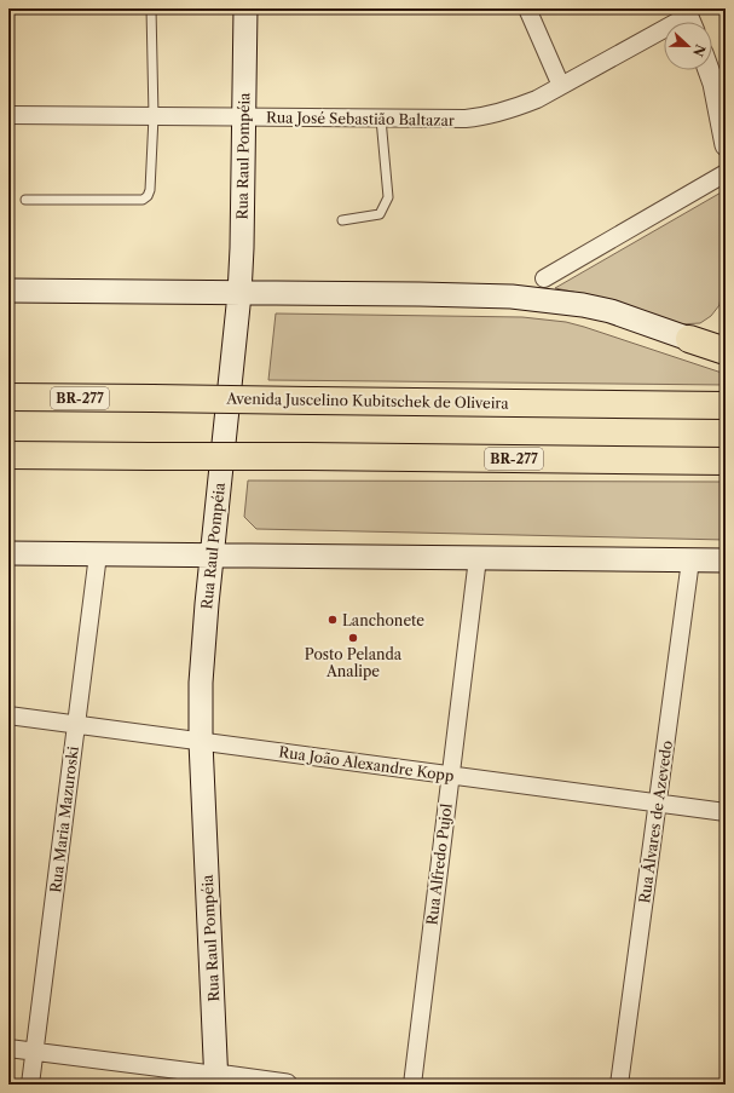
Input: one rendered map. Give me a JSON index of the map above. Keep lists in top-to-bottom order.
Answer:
{
  "streets": {
    "highway": ["BR-277", "Avenida Juscelino Kubitschek de Oliveira"],
    "main road": ["Rua Raul Pompéia"],
    "street": [
      "Rua José Sebastião Baltazar",
      "Rua João Alexandre Kopp",
      "Rua Maria Mazuroski",
      "Rua Álvares de Azevedo",
      "Rua Alfredo Pujol"
    ]
  },
  "crossings": [
    ["Rua José Sebastião Baltazar", "Rua Raul Pompéia"],
    ["Rua Raul Pompéia", "Rua João Alexandre Kopp"],
    ["Rua João Alexandre Kopp", "Rua Maria Mazuroski"],
    ["Rua João Alexandre Kopp", "Rua Álvares de Azevedo"],
    ["Rua João Alexandre Kopp", "Rua Alfredo Pujol"]
  ],
  "places": ["Lanchonete", "Posto Pelanda Analipe"],
  "north": "right"
}
